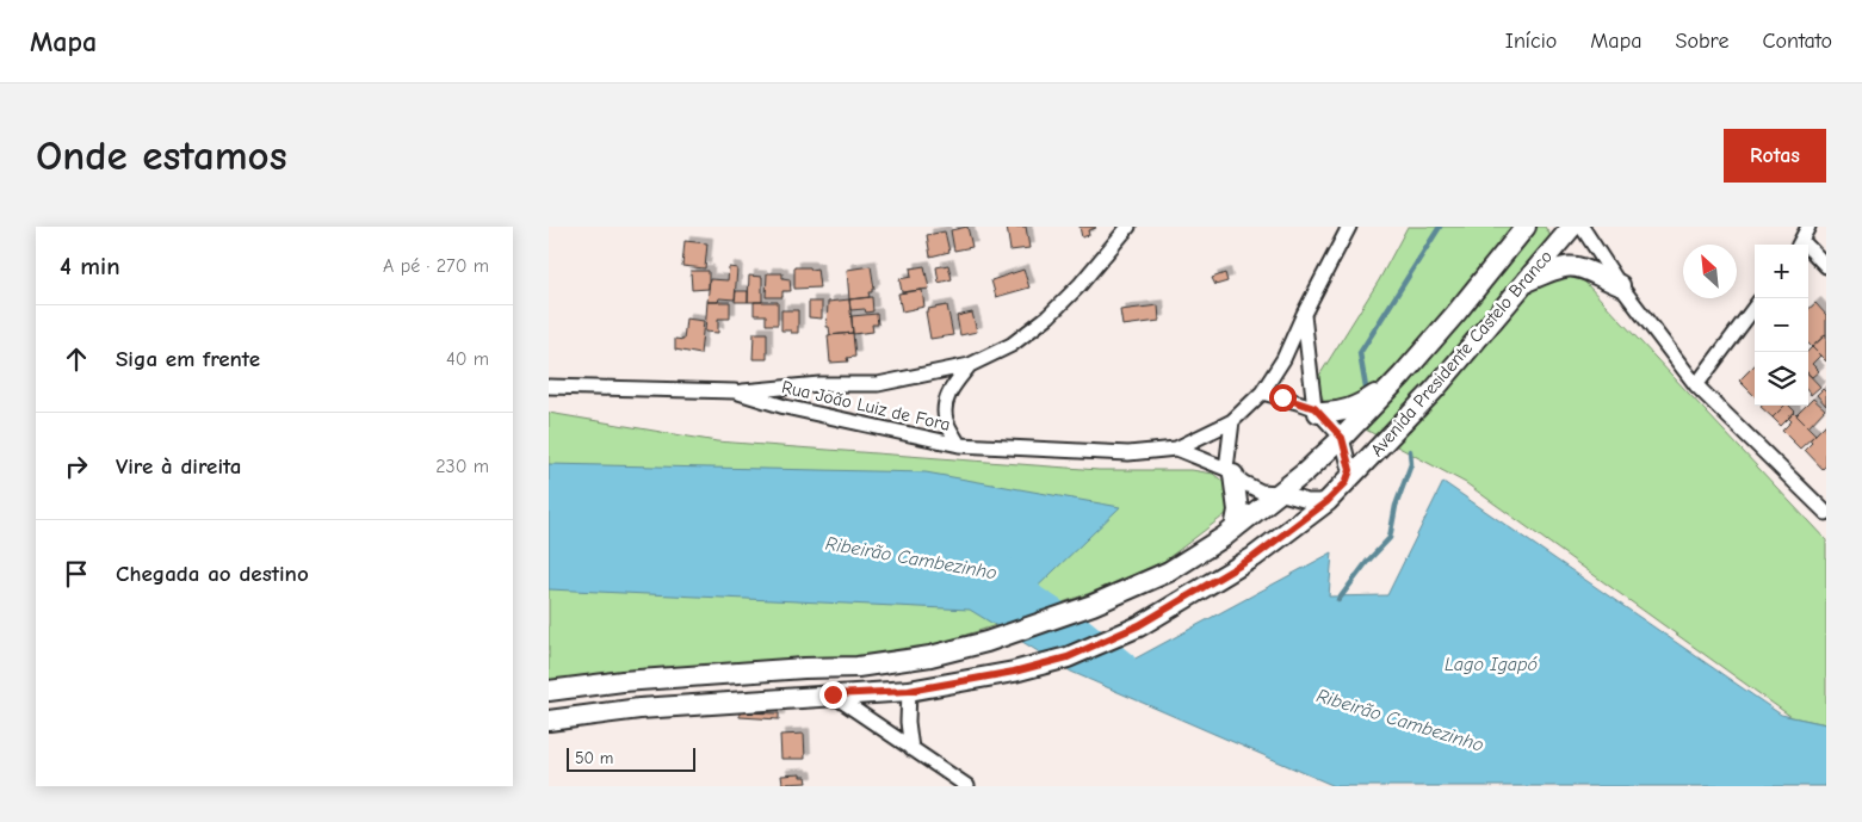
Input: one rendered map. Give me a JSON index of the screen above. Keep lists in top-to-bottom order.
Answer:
{
  "streets": {
    "main road": ["Avenida Presidente Castelo Branco"],
    "street": ["Rua João Luiz de Fora"]
  },
  "crossings": [
    ["Avenida Presidente Castelo Branco", "Rua João Luiz de Fora"]
  ],
  "water": ["Ribeirão Cambezinho", "Lago Igapó"],
  "scale_bar": "50 m",
  "north": "top left",
  "page": {
    "header": "Mapa",
    "nav": [
      "Início",
      "Mapa",
      "Sobre",
      "Contato"
    ],
    "buttons": "Rotas",
    "title": "Onde estamos",
    "heading": ["4 min", "A pé · 270 m"],
    "map_buttons": ["+", "−"],
    "list": [
      ["Siga em frente", "40 m"],
      ["Vire à direita", "230 m"],
      "Chegada ao destino"
    ],
    "scale": "50 m"
  }
}
